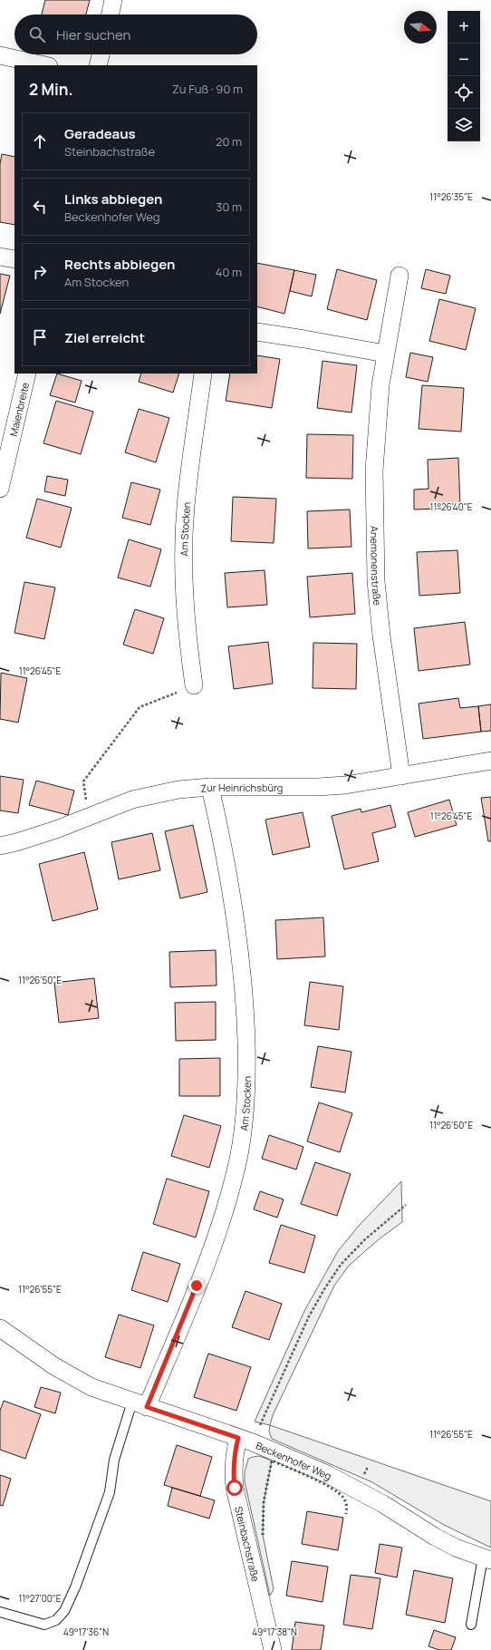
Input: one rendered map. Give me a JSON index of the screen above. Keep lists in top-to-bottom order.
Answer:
{
  "streets": {
    "street": [
      "Maienbreite",
      "Am Stocken",
      "Anemonenstraße",
      "Zur Heinrichsbürg",
      "Beckenhofer Weg",
      "Steinbachstraße"
    ]
  },
  "crossings": [
    ["Am Stocken", "Zur Heinrichsbürg"],
    ["Am Stocken", "Beckenhofer Weg"],
    ["Anemonenstraße", "Zur Heinrichsbürg"],
    ["Beckenhofer Weg", "Steinbachstraße"]
  ],
  "north": "right",
  "page": {
    "map_buttons": ["+", "−"],
    "search": "Hier suchen",
    "heading": ["2 Min.", "Zu Fuß · 90 m"],
    "list": [
      ["Geradeaus", "Steinbachstraße", "20 m"],
      ["Links abbiegen", "Beckenhofer Weg", "30 m"],
      ["Rechts abbiegen", "Am Stocken", "40 m"],
      "Ziel erreicht"
    ]
  },
  "coordinates": [
    "11°26'35\"E",
    "11°26'40\"E",
    "11°26'45\"E",
    "11°26'50\"E",
    "11°26'55\"E",
    "11°27'00\"E",
    "49°17'36\"N",
    "49°17'38\"N"
  ]
}
